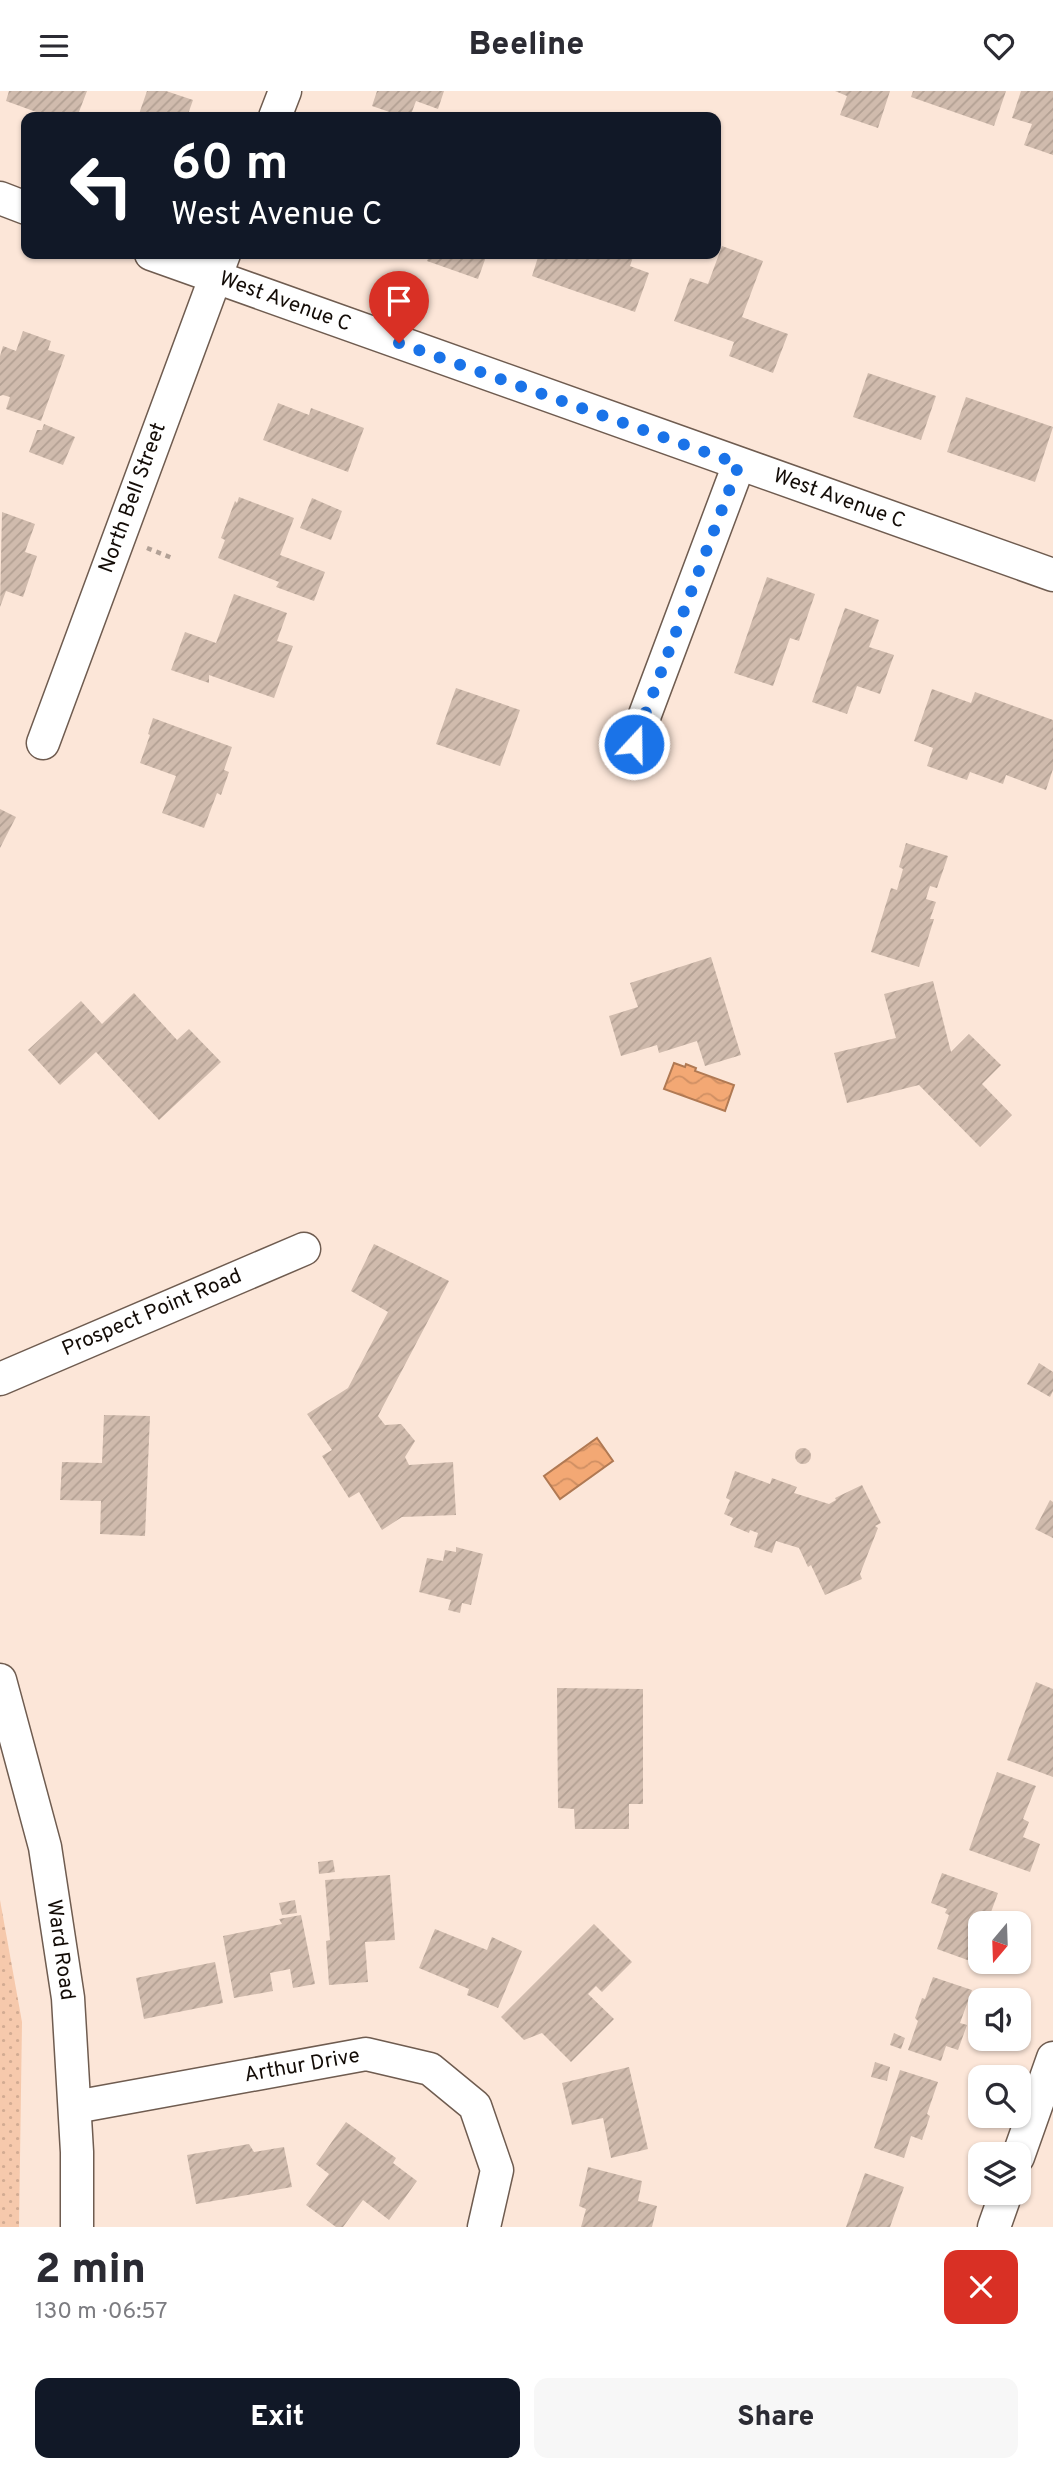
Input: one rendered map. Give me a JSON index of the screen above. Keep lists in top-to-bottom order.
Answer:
{
  "streets": {
    "street": [
      "West Avenue C",
      "North Bell Street",
      "Prospect Point Road",
      "Ward Road",
      "Arthur Drive"
    ]
  },
  "crossings": [
    ["West Avenue C", "North Bell Street"],
    ["Ward Road", "Arthur Drive"]
  ],
  "north": "bottom",
  "page": {
    "header": "Beeline",
    "turn": ["60 m", "West Avenue C"],
    "heading": ["2 min", "130 m · 06:57"],
    "buttons": ["Exit", "Share"]
  }
}
